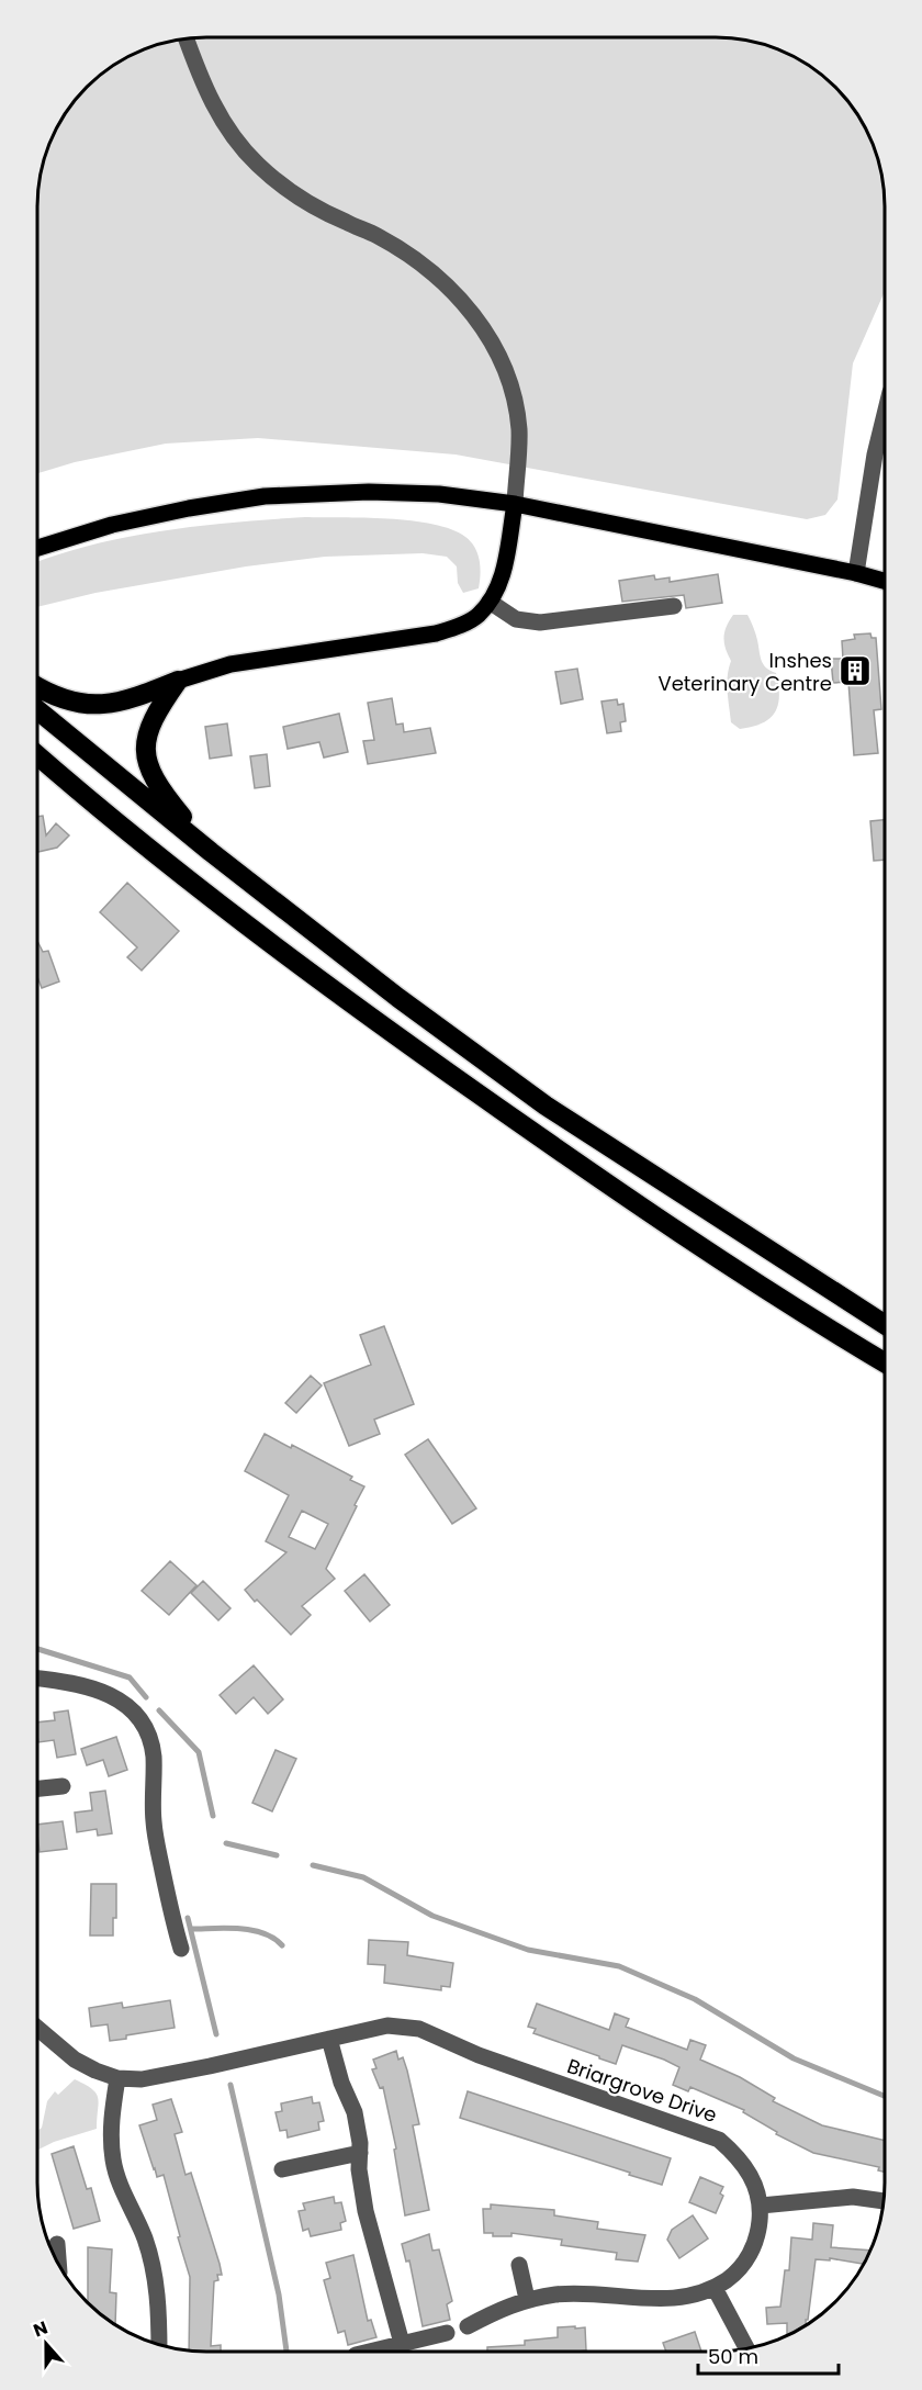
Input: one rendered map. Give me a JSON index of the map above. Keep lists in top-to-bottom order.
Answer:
{
  "streets": {
    "street": ["Briargrove Drive"]
  },
  "places": {
    "building": ["Inshes Veterinary Centre"]
  },
  "scale_bar": "50 m",
  "north": "top"
}
